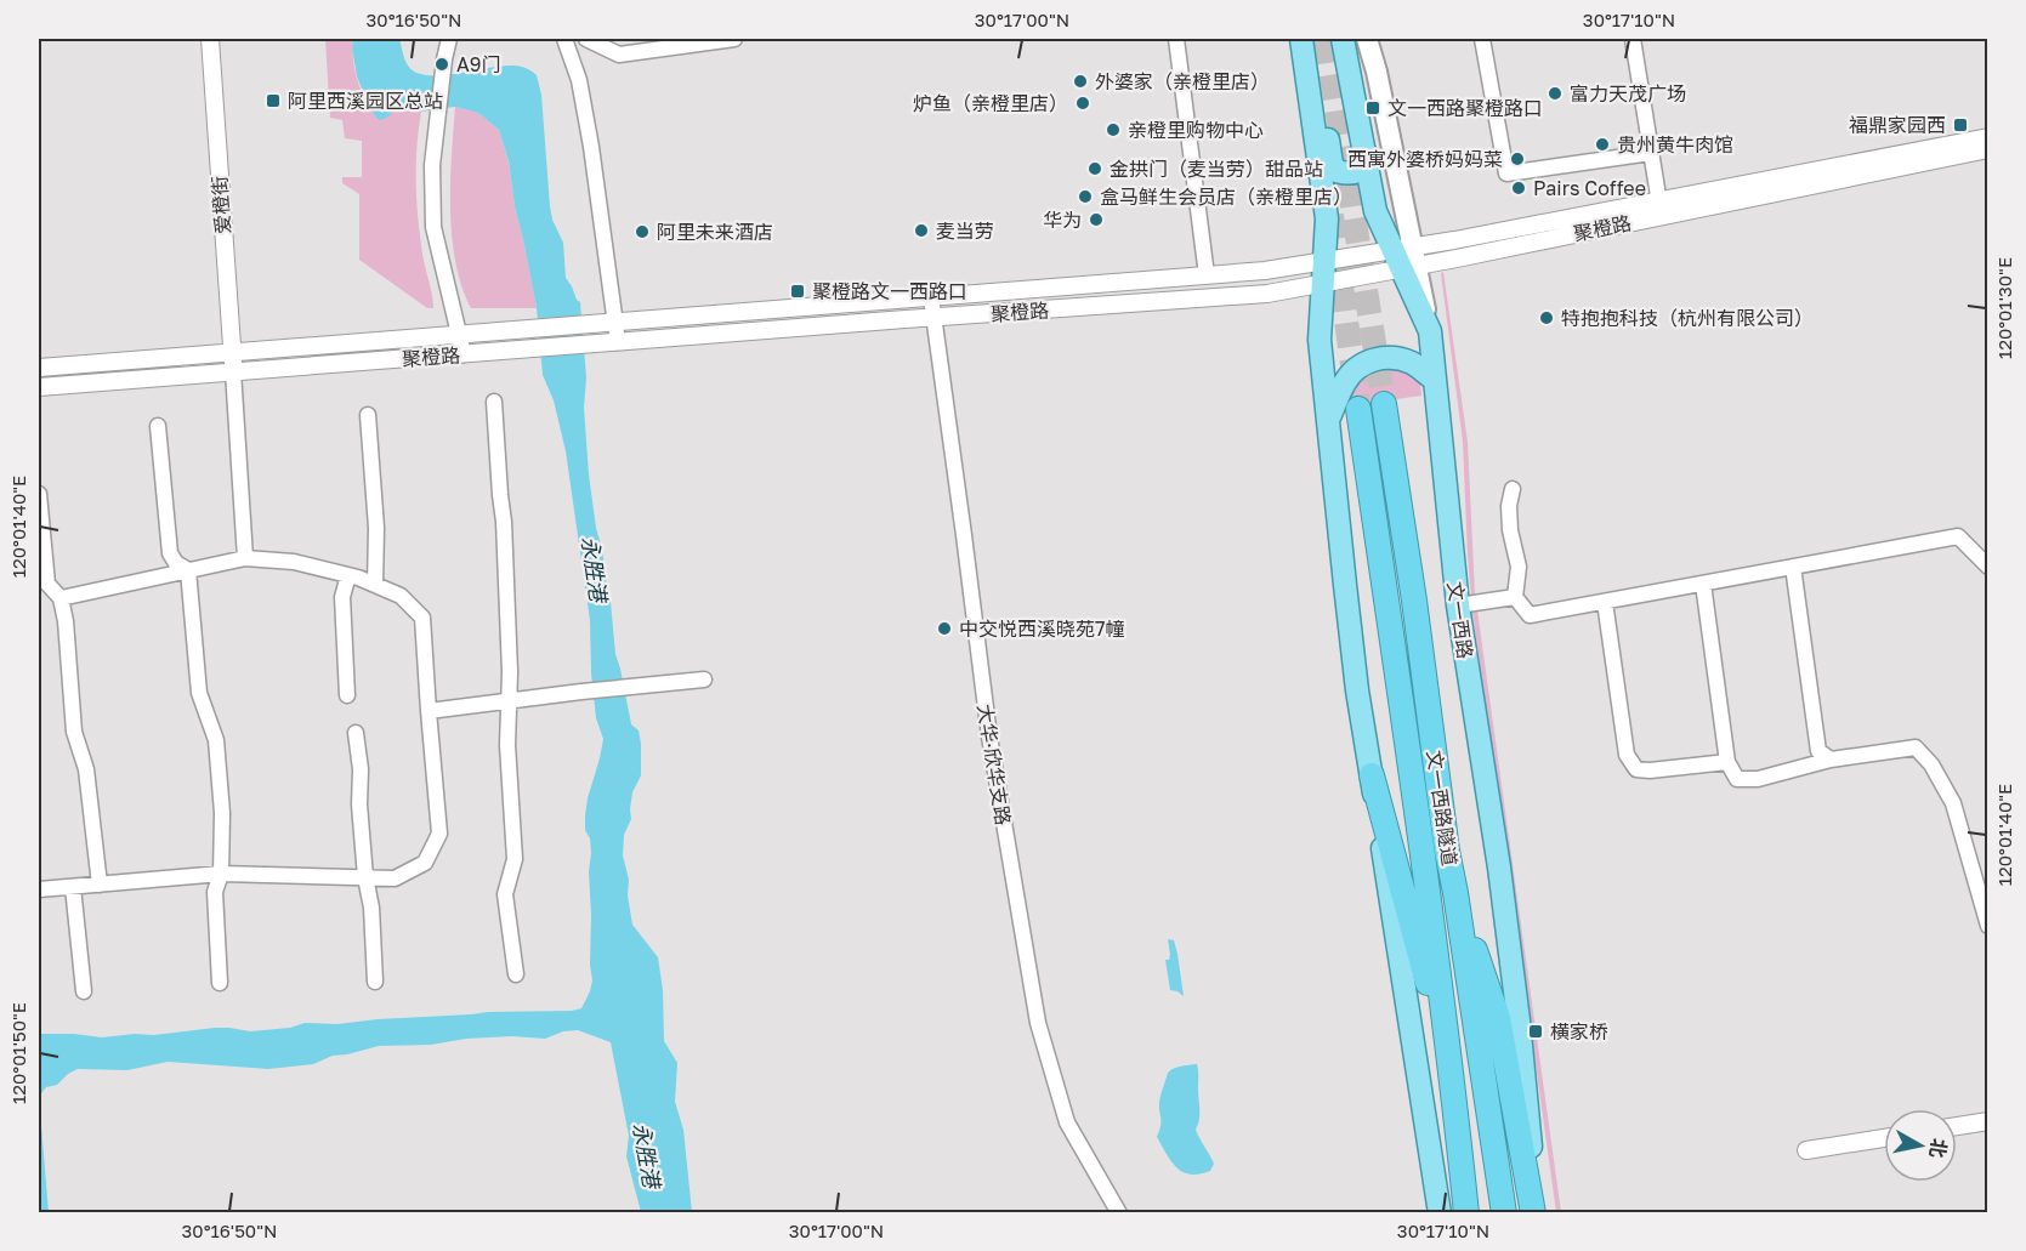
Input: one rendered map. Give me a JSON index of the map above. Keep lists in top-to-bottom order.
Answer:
{
  "streets": {
    "highway": ["文一西路隧道"],
    "main road": ["文一西路"],
    "street": ["爱橙街", "聚橙路", "大华·欣华支路"]
  },
  "crossings": [
    ["爱橙街", "聚橙路"],
    ["聚橙路", "文一西路"],
    ["聚橙路", "大华·欣华支路"]
  ],
  "water": ["永胜港"],
  "places": {
    "other": [
      "A9门",
      "外婆家（亲橙里店）",
      "富力天茂广场",
      "炉鱼（亲橙里店）",
      "亲橙里购物中心",
      "贵州黄牛肉馆",
      "西寓外婆桥妈妈菜",
      "金拱门（麦当劳）甜品站",
      "Pairs Coffee",
      "盒马鲜生会员店（亲橙里店）",
      "华为",
      "麦当劳",
      "阿里未来酒店",
      "特抱抱科技（杭州有限公司）",
      "中交悦西溪晓苑7幢"
    ],
    "transit": [
      "阿里西溪园区总站",
      "文一西路聚橙路口",
      "福鼎家园西",
      "聚橙路文一西路口",
      "横家桥"
    ]
  },
  "north": "right",
  "coordinates": [
    "30°16'50\"N",
    "30°17'00\"N",
    "30°17'10\"N",
    "120°01'30\"E",
    "120°01'40\"E",
    "120°01'50\"E"
  ]
}
